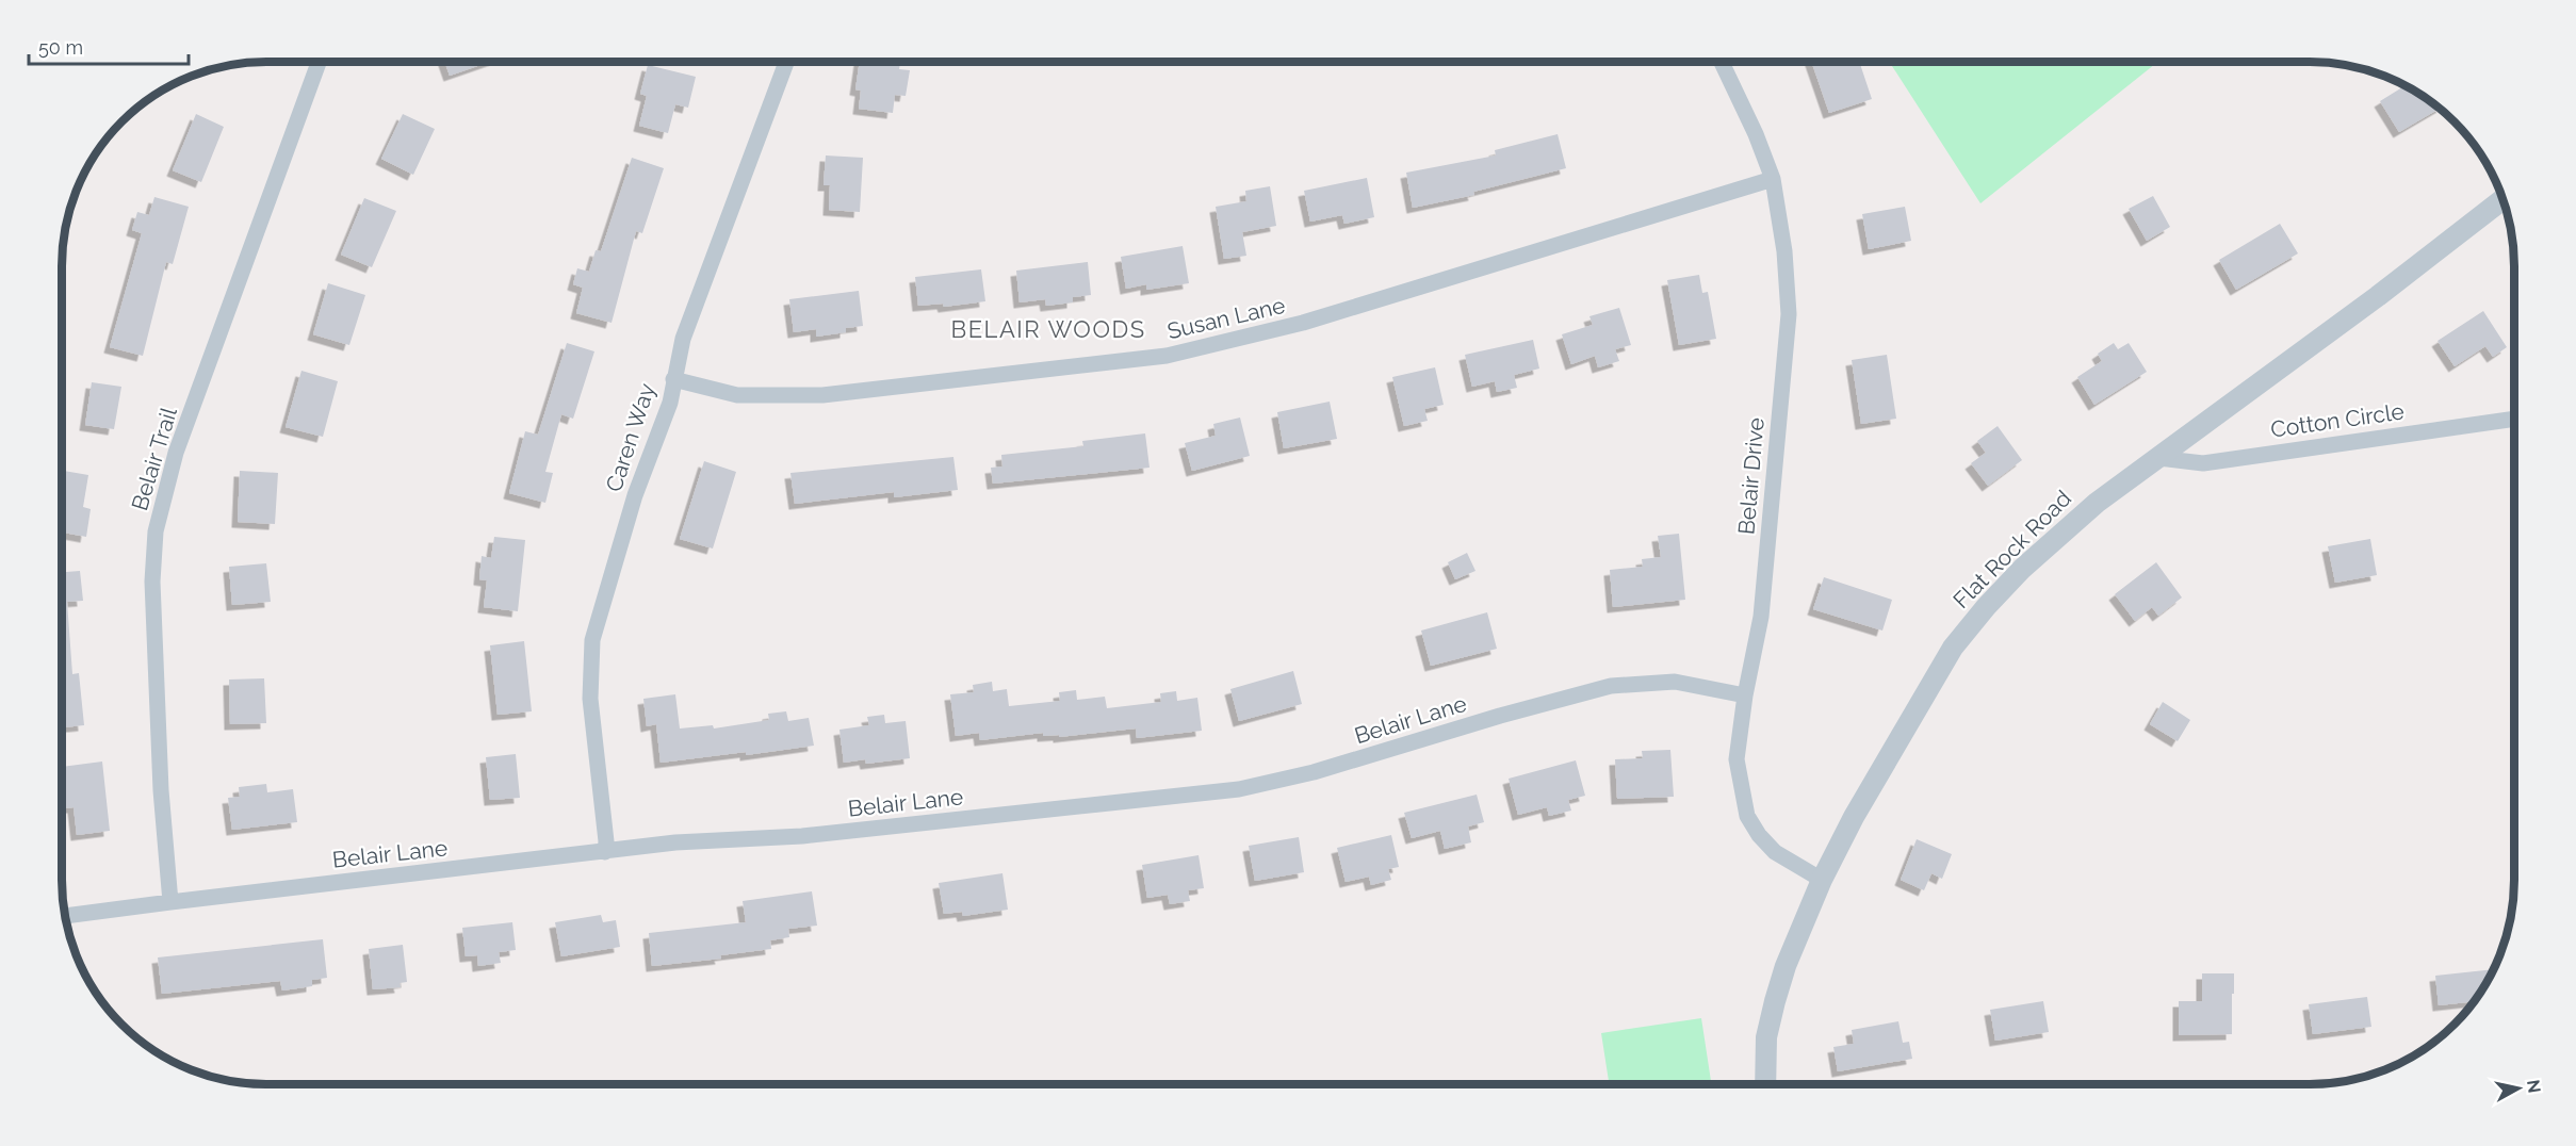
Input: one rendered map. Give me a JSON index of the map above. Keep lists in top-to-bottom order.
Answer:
{
  "streets": {
    "street": [
      "Susan Lane",
      "Cotton Circle",
      "Caren Way",
      "Belair Trail",
      "Belair Drive",
      "Flat Rock Road",
      "Belair Lane"
    ]
  },
  "crossings": [
    ["Susan Lane", "Caren Way"],
    ["Susan Lane", "Belair Drive"],
    ["Cotton Circle", "Flat Rock Road"],
    ["Caren Way", "Belair Lane"],
    ["Belair Trail", "Belair Lane"],
    ["Belair Drive", "Flat Rock Road"],
    ["Belair Drive", "Belair Lane"]
  ],
  "districts": ["BELAIR WOODS"],
  "scale_bar": "50 m",
  "north": "right"
}
